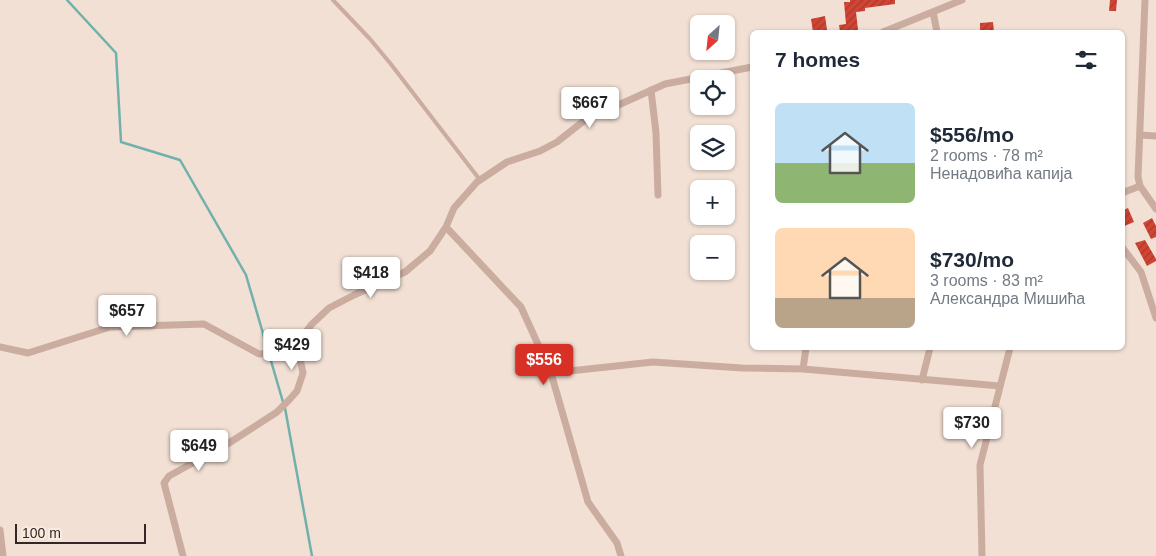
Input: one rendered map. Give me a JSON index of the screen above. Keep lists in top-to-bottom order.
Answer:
{
  "scale_bar": "100 m",
  "north": "bottom left",
  "page": {
    "map_buttons": ["+", "−"],
    "heading": "7 homes",
    "price": [
      "$667",
      "$418",
      "$657",
      "$429",
      "$556",
      "$730",
      "$649"
    ],
    "list": [
      {
        "name": "$556/mo",
        "note": "2 rooms · 78 m² · Ненадовића капија"
      },
      {
        "name": "$730/mo",
        "note": "3 rooms · 83 m² · Александра Мишића"
      }
    ],
    "scale": "100 m"
  }
}
